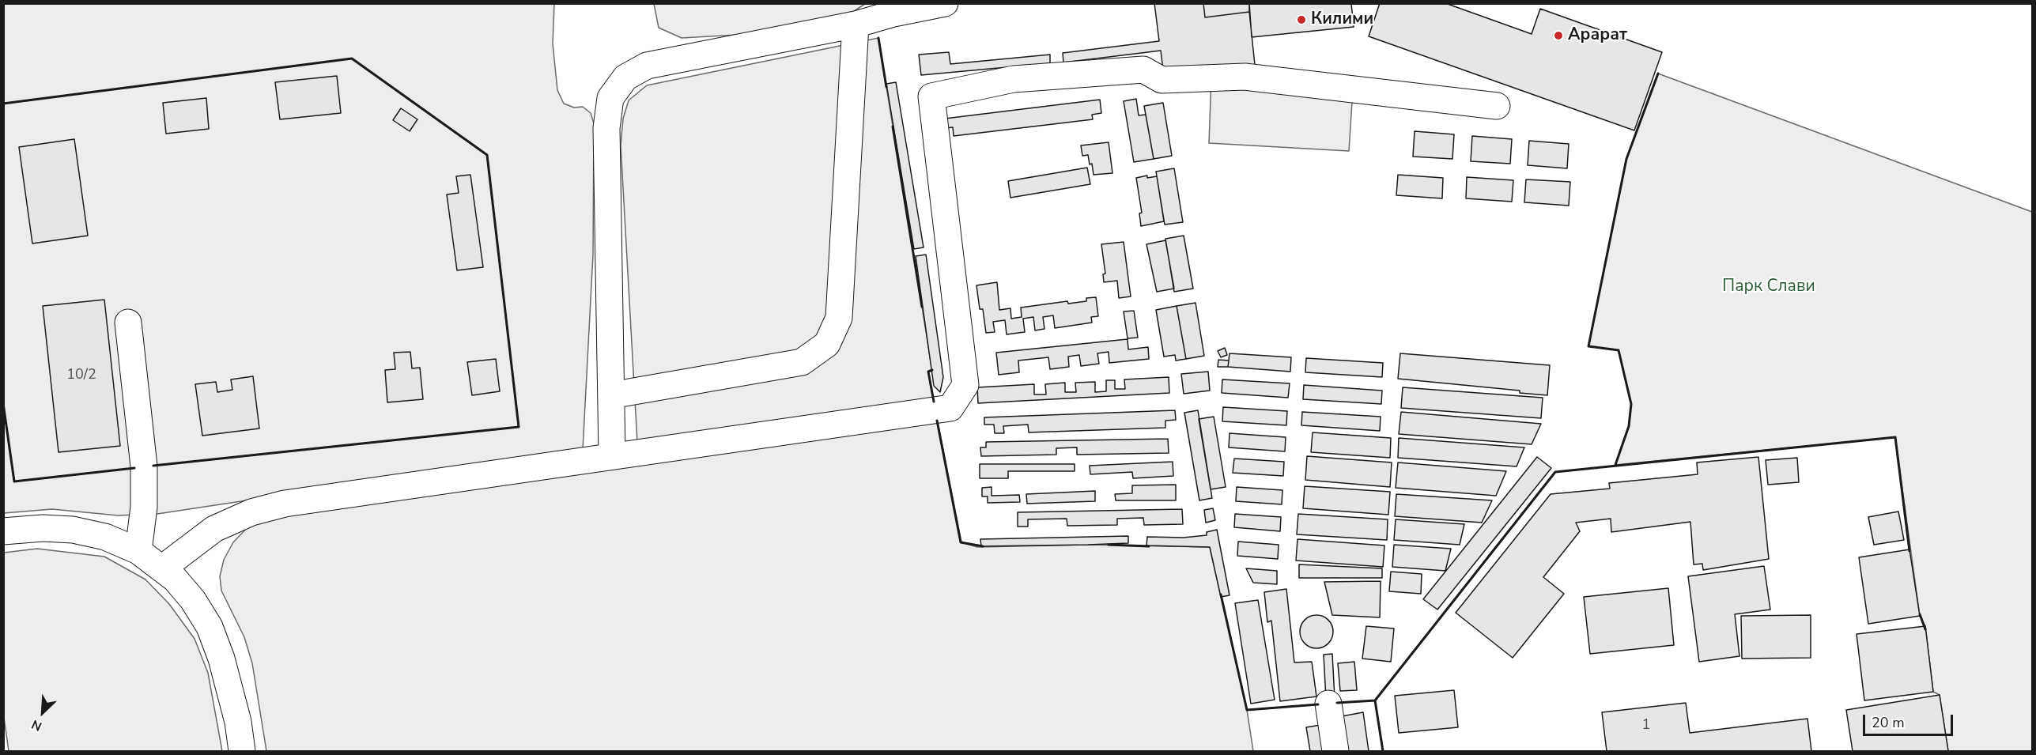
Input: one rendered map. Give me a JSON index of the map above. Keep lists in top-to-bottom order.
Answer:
{
  "parks": ["Парк Слави"],
  "places": ["Килими", "Арарат"],
  "house_numbers": ["10/2", "1"],
  "scale_bar": "20 m",
  "north": "bottom left"
}
